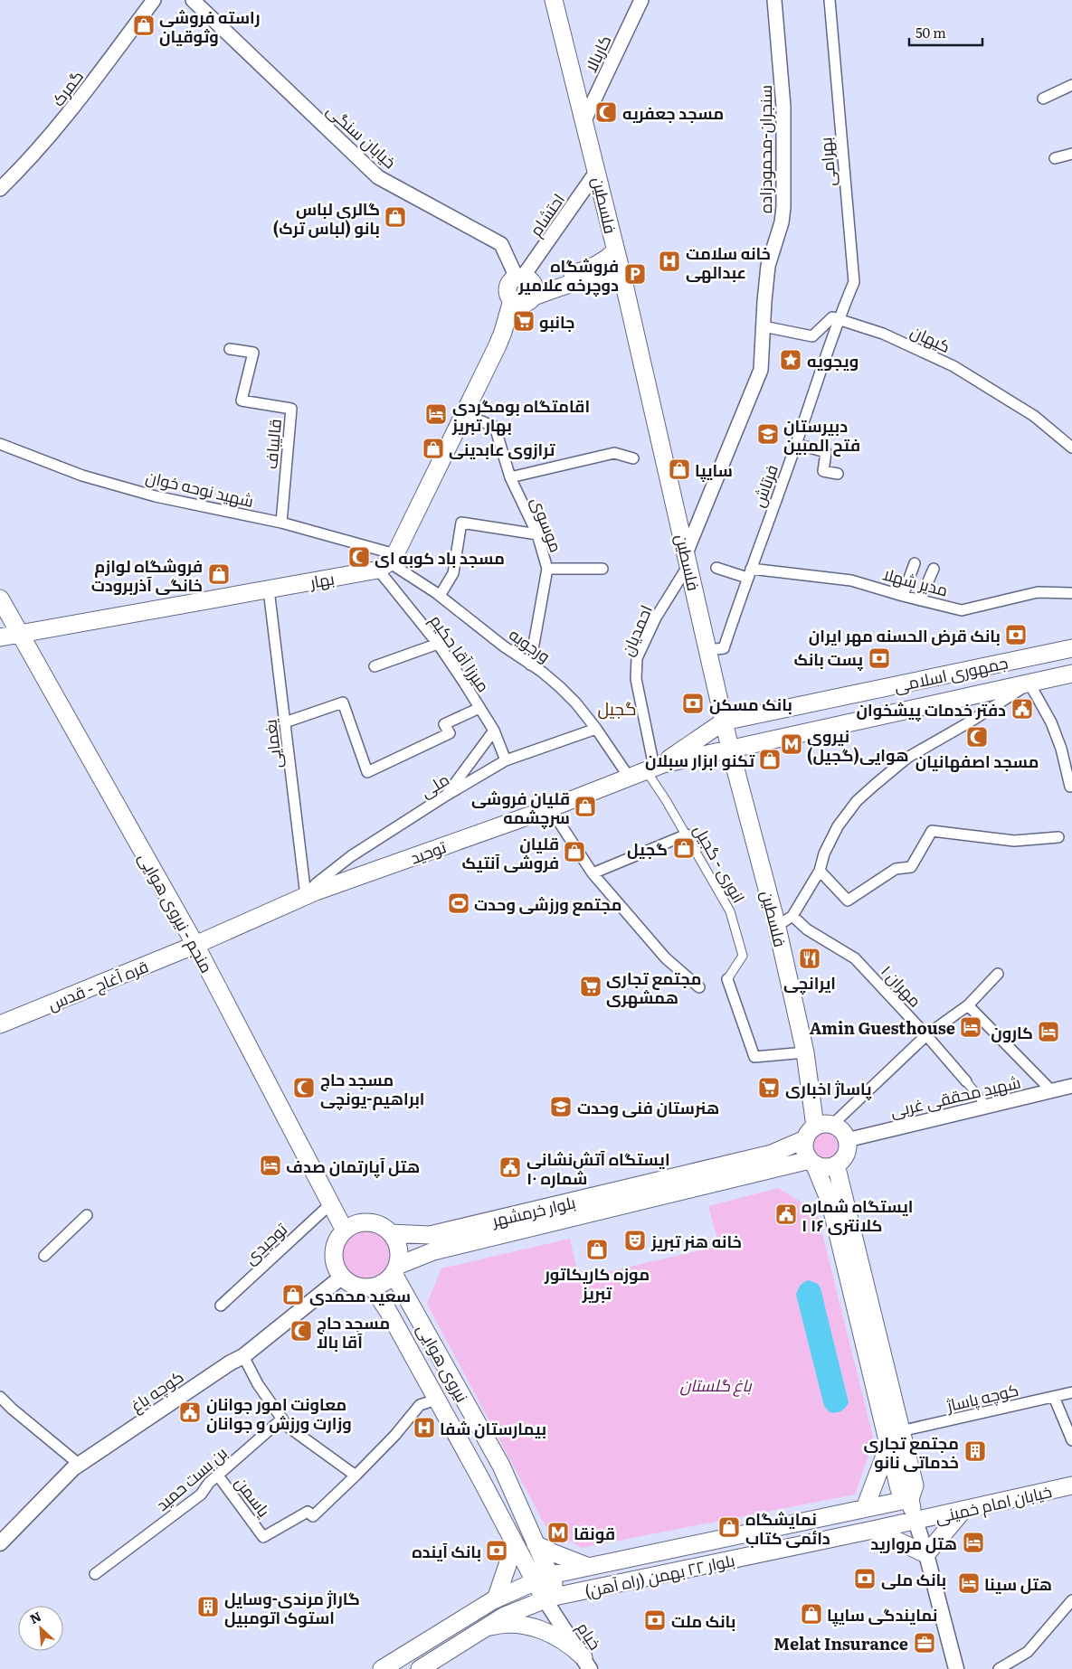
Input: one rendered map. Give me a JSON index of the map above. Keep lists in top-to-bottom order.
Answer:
{
  "streets": {
    "main road": [
      "فلسطین",
      "بهار",
      "جمهوری اسلامی",
      "توحید",
      "منجم - نیروی هوایی",
      "قره آغاج - قدس",
      "بلوار خرمشهر",
      "نیروی هوایی",
      "کوچه باغ",
      "خیابان امام خمینی",
      "بلوار ۲۲ بهمن (راه آهن)",
      "خیام"
    ],
    "street": [
      "کاربالا",
      "گمرک",
      "خیابان سنگی",
      "سنجران-محمودزاده",
      "بهرامی",
      "احتشام",
      "کیهان",
      "قالیباف",
      "فرتاش",
      "شهید نوحه خوان",
      "موسوی",
      "مدیر شهلا",
      "احمدیان",
      "ورجویه",
      "میرزا آقا حکیم",
      "یغمایی",
      "ملی",
      "انوری - گجیل",
      "مهران ۱",
      "شهید محققی غربی",
      "توحیدی",
      "کوچه پاساژ",
      "بن بست حمید",
      "یاسمن"
    ]
  },
  "crossings": [
    ["کاربالا", "فلسطین"],
    ["خیابان سنگی", "احتشام"],
    ["سنجران-محمودزاده", "فلسطین"],
    ["سنجران-محمودزاده", "احمدیان"],
    ["بهرامی", "کیهان"],
    ["بهرامی", "فرتاش"],
    ["فلسطین", "احتشام"],
    ["فلسطین", "فرتاش"],
    ["فلسطین", "احمدیان"],
    ["فلسطین", "جمهوری اسلامی"],
    ["فلسطین", "انوری - گجیل"],
    ["فلسطین", "مهران ۱"],
    ["فلسطین", "شهید محققی غربی"],
    ["فلسطین", "بلوار خرمشهر"],
    ["کیهان", "فرتاش"],
    ["قالیباف", "شهید نوحه خوان"],
    ["فرتاش", "مدیر شهلا"],
    ["شهید نوحه خوان", "بهار"],
    ["شهید نوحه خوان", "ورجویه"],
    ["شهید نوحه خوان", "میرزا آقا حکیم"],
    ["موسوی", "ورجویه"],
    ["بهار", "ورجویه"],
    ["بهار", "میرزا آقا حکیم"],
    ["بهار", "یغمایی"],
    ["بهار", "منجم - نیروی هوایی"],
    ["احمدیان", "جمهوری اسلامی"],
    ["احمدیان", "توحید"],
    ["احمدیان", "انوری - گجیل"],
    ["ورجویه", "میرزا آقا حکیم"],
    ["ورجویه", "ملی"],
    ["ورجویه", "توحید"],
    ["میرزا آقا حکیم", "ملی"],
    ["جمهوری اسلامی", "توحید"],
    ["جمهوری اسلامی", "انوری - گجیل"],
    ["یغمایی", "ملی"],
    ["یغمایی", "توحید"],
    ["ملی", "توحید"],
    ["توحید", "انوری - گجیل"],
    ["توحید", "منجم - نیروی هوایی"],
    ["توحید", "قره آغاج - قدس"],
    ["منجم - نیروی هوایی", "قره آغاج - قدس"],
    ["منجم - نیروی هوایی", "بلوار خرمشهر"],
    ["منجم - نیروی هوایی", "توحیدی"],
    ["منجم - نیروی هوایی", "نیروی هوایی"],
    ["منجم - نیروی هوایی", "کوچه باغ"],
    ["مهران ۱", "شهید محققی غربی"],
    ["شهید محققی غربی", "بلوار خرمشهر"],
    ["بلوار خرمشهر", "نیروی هوایی"],
    ["بلوار خرمشهر", "کوچه باغ"],
    ["نیروی هوایی", "کوچه باغ"],
    ["نیروی هوایی", "بلوار ۲۲ بهمن (راه آهن)"],
    ["بن بست حمید", "یاسمن"],
    ["خیابان امام خمینی", "بلوار ۲۲ بهمن (راه آهن)"],
    ["بلوار ۲۲ بهمن (راه آهن)", "خیام"]
  ],
  "districts": ["گجیل"],
  "parks": ["باغ گلستان"],
  "places": {
    "shop": [
      "راسته فروشی وثوقیان",
      "گالری لباس بانو (لباس ترک)",
      "ترازوی عابدینی",
      "سایپا",
      "فروشگاه لوازم خانگی آذربرودت",
      "تکنو ابزار سبلان",
      "قلیان فروشی سرچشمه",
      "گجیل",
      "قلیان فروشی آنتیک",
      "موزه کاریکاتور تبریز",
      "سعید محمدی",
      "نمایشگاه دائمی کتاب",
      "نمایندگی سایپا"
    ],
    "mosque": [
      "مسجد جعفریه",
      "مسجد باد کوبه ای",
      "مسجد اصفهانیان",
      "مسجد حاج ابراهیم-یونچی",
      "مسجد حاج آقا بالا"
    ],
    "hospital": ["خانه سلامت عبدالهی", "بیمارستان شفا"],
    "parking": ["فروشگاه دوچرخه علامیر"],
    "supermarket": ["جانبو", "مجتمع تجاری همشهری", "پاساژ اخباری"],
    "place": ["ویجویه"],
    "hotel": [
      "اقامتگاه بومگردی بهار تبریز",
      "Amin Guesthouse",
      "کارون",
      "هتل آپارتمان صدف",
      "هتل مروارید",
      "هتل سینا"
    ],
    "school or university": ["دبیرستان فتح المبین", "هنرستان فنی وحدت"],
    "bank": [
      "بانک قرض الحسنه مهر ایران",
      "پست بانک",
      "بانک مسکن",
      "بانک آینده",
      "بانک ملی",
      "بانک ملت"
    ],
    "public building": [
      "دفتر خدمات پیشخوان",
      "ایستگاه آتش‌نشانی شماره ۱۰",
      "ایستگاه شماره ۱ کلانتری ۱۶",
      "معاونت امور جوانان وزارت ورزش و جوانان"
    ],
    "metro station": ["نیروی هوایی(گجیل)", "قونقا"],
    "sports": ["مجتمع ورزشی وحدت"],
    "restaurant": ["ایرانچی"],
    "theatre": ["خانه هنر تبریز"],
    "building": ["مجتمع تجاری خدماتی نانو", "گاراژ مرندی-وسایل استوک اتومبیل"],
    "office": ["Melat Insurance"]
  },
  "scale_bar": "50 m",
  "north": "top left"
}
